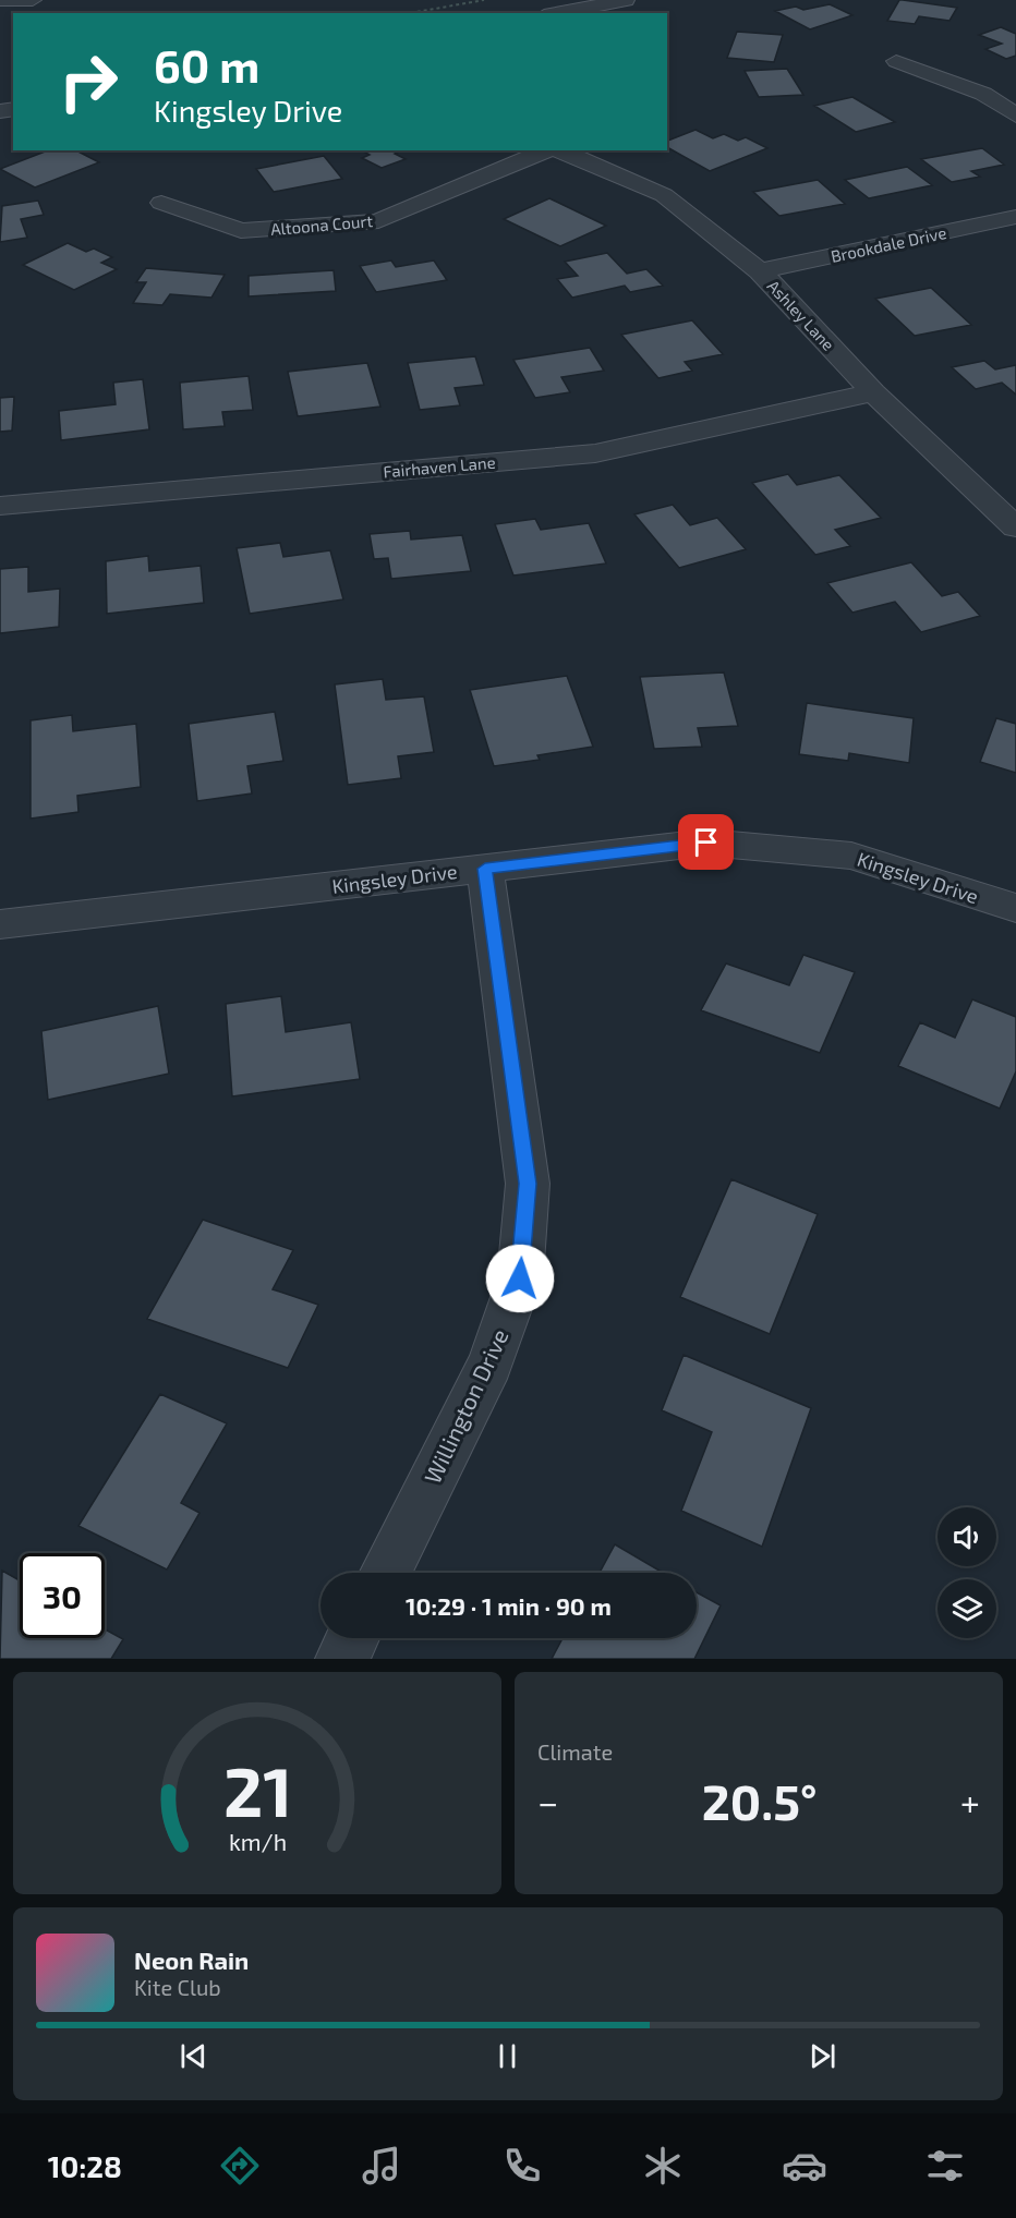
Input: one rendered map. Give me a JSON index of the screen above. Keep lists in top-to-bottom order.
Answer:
{
  "streets": {
    "street": [
      "Altoona Court",
      "Brookdale Drive",
      "Ashley Lane",
      "Fairhaven Lane",
      "Kingsley Drive",
      "Willington Drive"
    ]
  },
  "crossings": [
    ["Brookdale Drive", "Ashley Lane"],
    ["Ashley Lane", "Fairhaven Lane"],
    ["Kingsley Drive", "Willington Drive"]
  ],
  "page": {
    "turn": ["60 m", "Kingsley Drive"],
    "limit": "30",
    "trip": "10:29 · 1 min · 90 m",
    "tile": "Climate",
    "heat": ["−", "20.5°", "+"],
    "song": ["Neon Rain", "Kite Club"],
    "tabs": "10:28",
    "gauge": ["21", "km/h"]
  }
}
